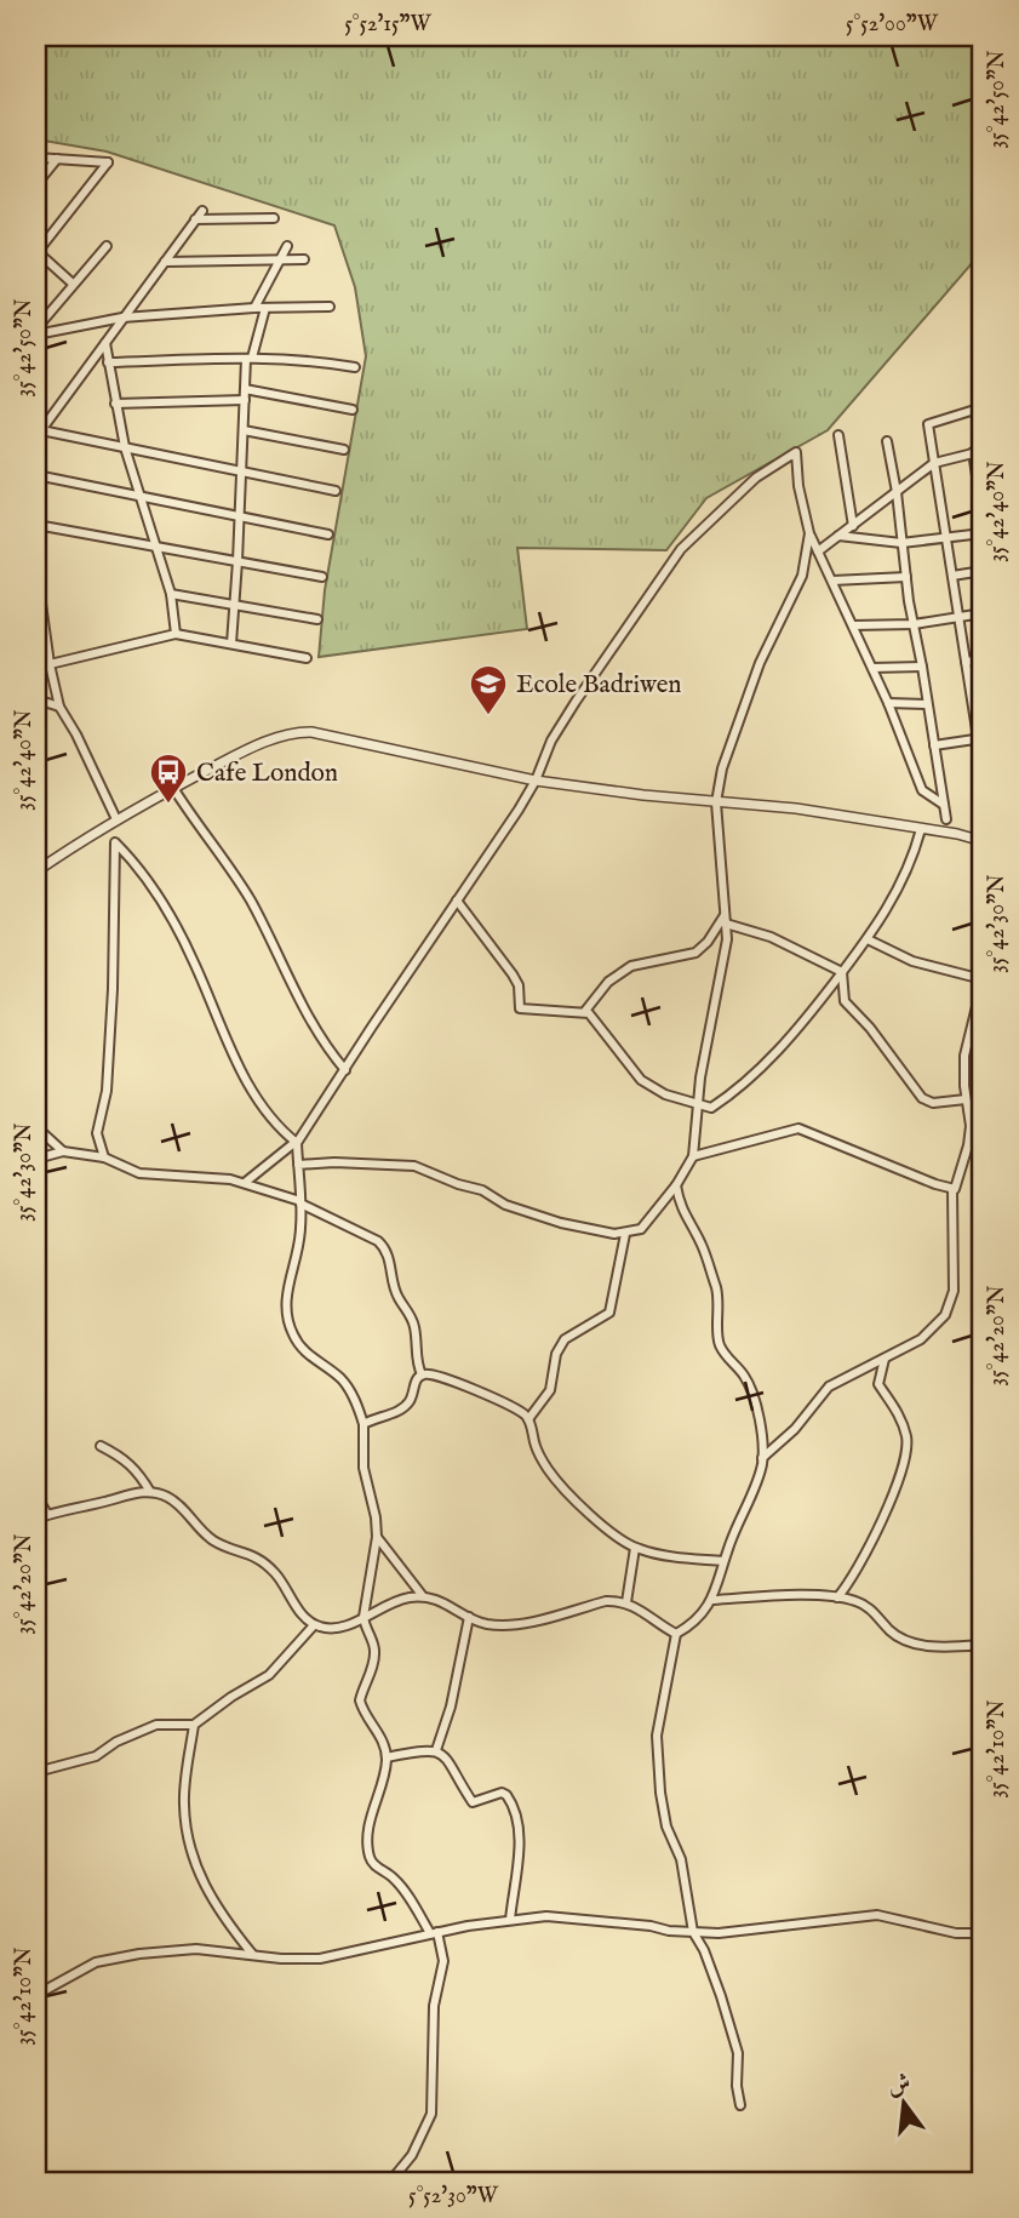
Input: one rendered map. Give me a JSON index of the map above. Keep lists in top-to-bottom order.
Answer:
{
  "places": {
    "school or university": ["Ecole Badriwen"],
    "bus stop": ["Cafe London"]
  },
  "north": "top",
  "coordinates": [
    "5°52'15\"W",
    "5°52'00\"W",
    "35°42'50\"N",
    "35°42'40\"N",
    "35°42'30\"N",
    "35°42'20\"N",
    "35°42'10\"N",
    "5°52'30\"W"
  ]
}
